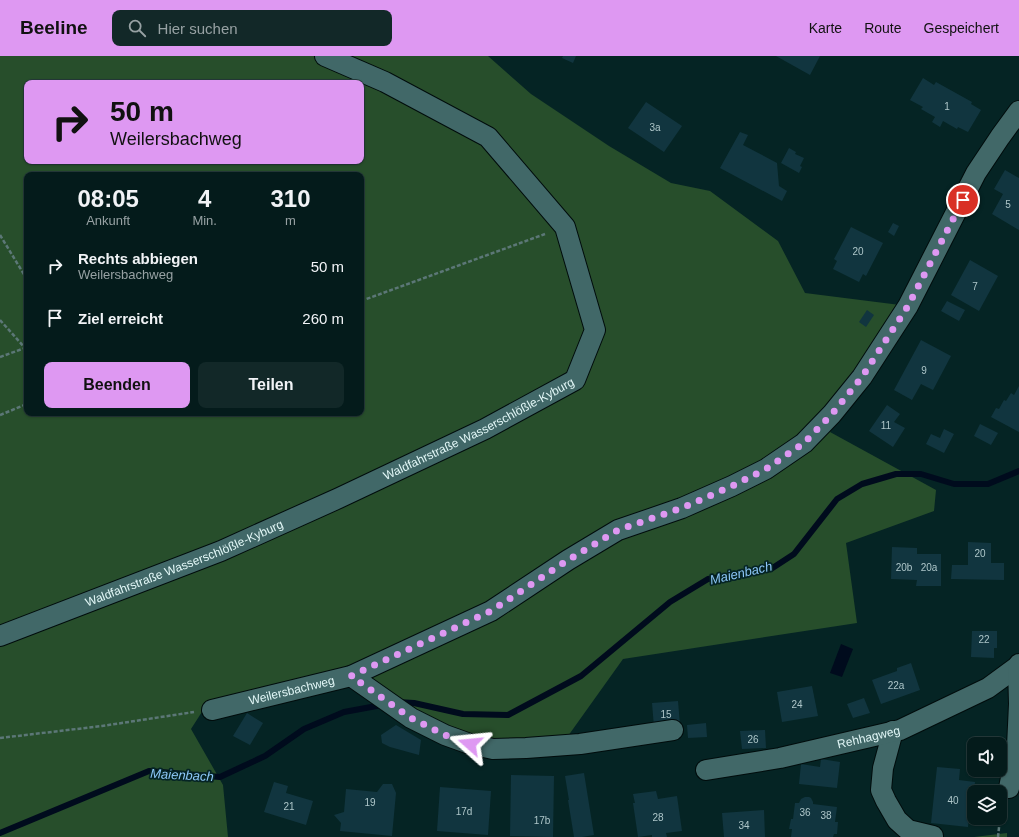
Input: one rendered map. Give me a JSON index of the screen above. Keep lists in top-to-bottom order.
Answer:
{
  "streets": {
    "street": ["Waldfahrstraße Wasserschlößle-Kyburg", "Weilersbachweg", "Rehhagweg"]
  },
  "water": ["Maienbach"],
  "house_numbers": [
    "1",
    "3a",
    "5",
    "20",
    "7",
    "9",
    "11",
    "20",
    "20b",
    "20a",
    "22",
    "22a",
    "24",
    "15",
    "26",
    "40",
    "19",
    "21",
    "17d",
    "36",
    "38",
    "28",
    "17b",
    "34"
  ],
  "page": {
    "header": "Beeline",
    "search": "Hier suchen",
    "nav": ["Karte", "Route", "Gespeichert"],
    "turn": ["50 m", "Weilersbachweg"],
    "eta": [
      "08:05",
      "Ankunft",
      "4",
      "Min.",
      "310",
      "m"
    ],
    "list": [
      {
        "name": "Rechts abbiegen",
        "note": "Weilersbachweg",
        "value": "50 m"
      },
      {
        "name": "Ziel erreicht",
        "value": "260 m"
      }
    ],
    "buttons": ["Beenden", "Teilen"]
  }
}
